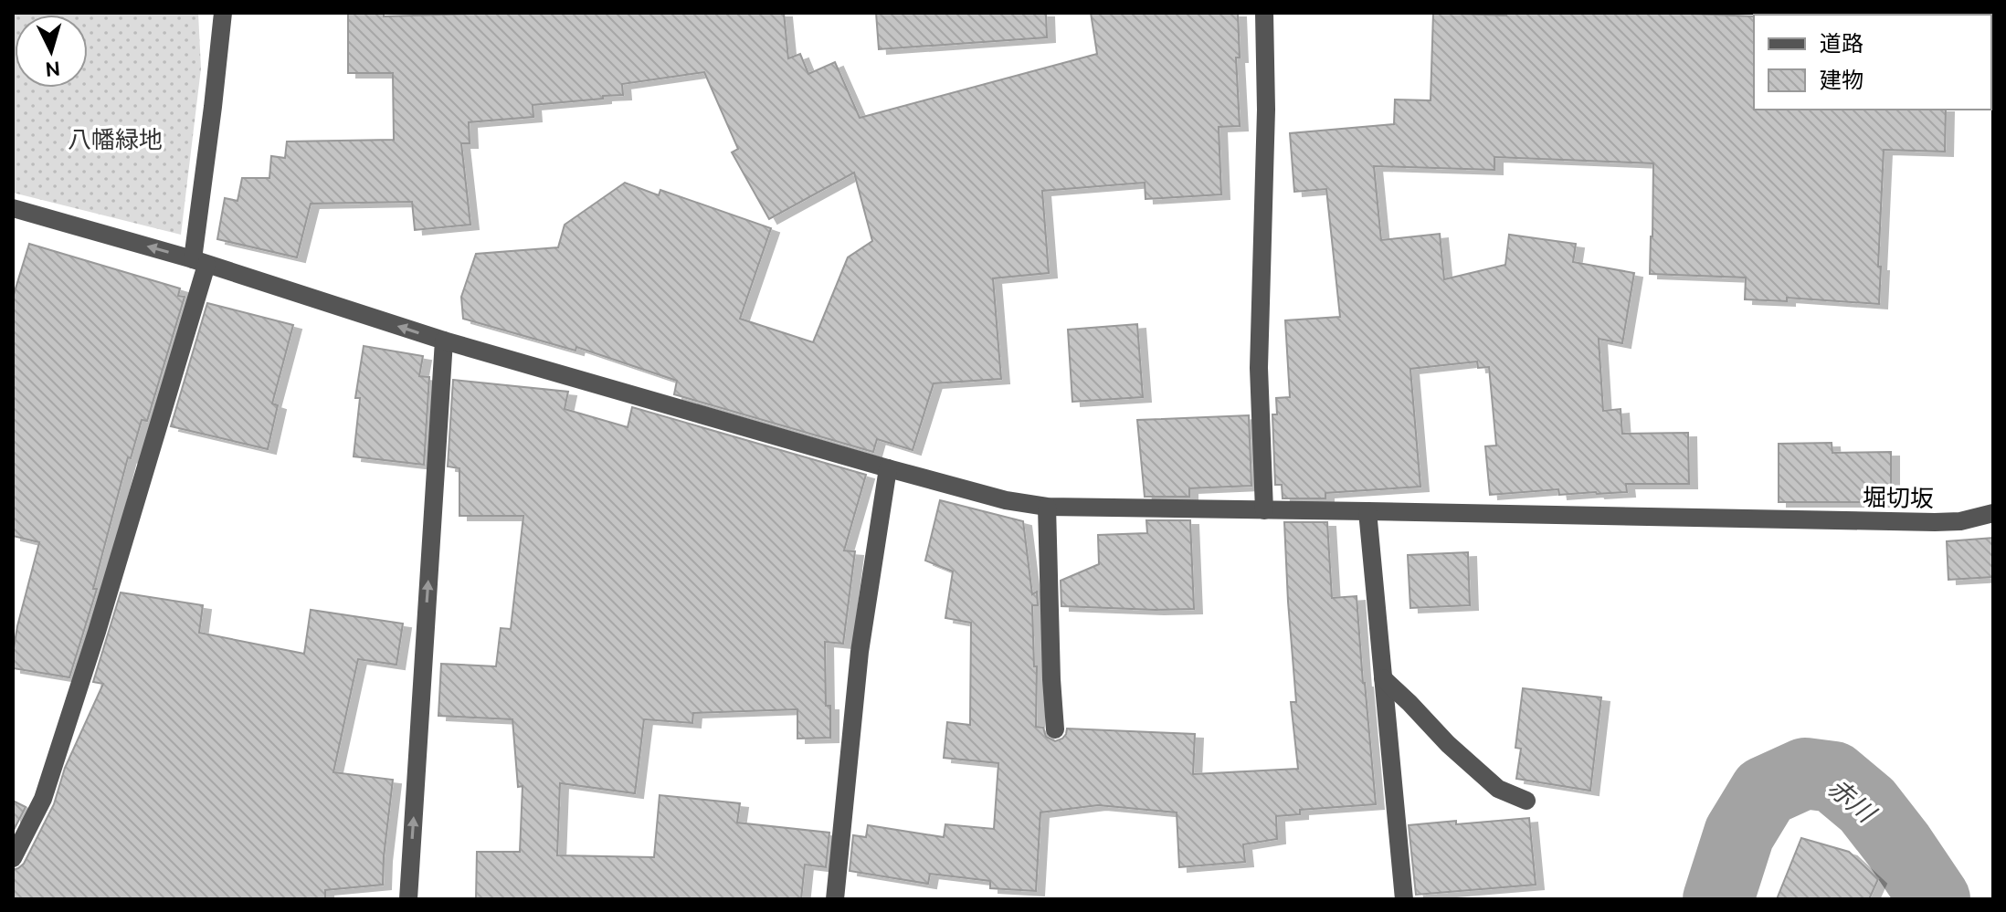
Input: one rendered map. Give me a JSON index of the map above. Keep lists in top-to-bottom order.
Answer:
{
  "streets": {
    "street": ["堀切坂"]
  },
  "water": ["赤川"],
  "parks": ["八幡緑地"],
  "legend": ["道路", "建物"],
  "north": "bottom"
}
